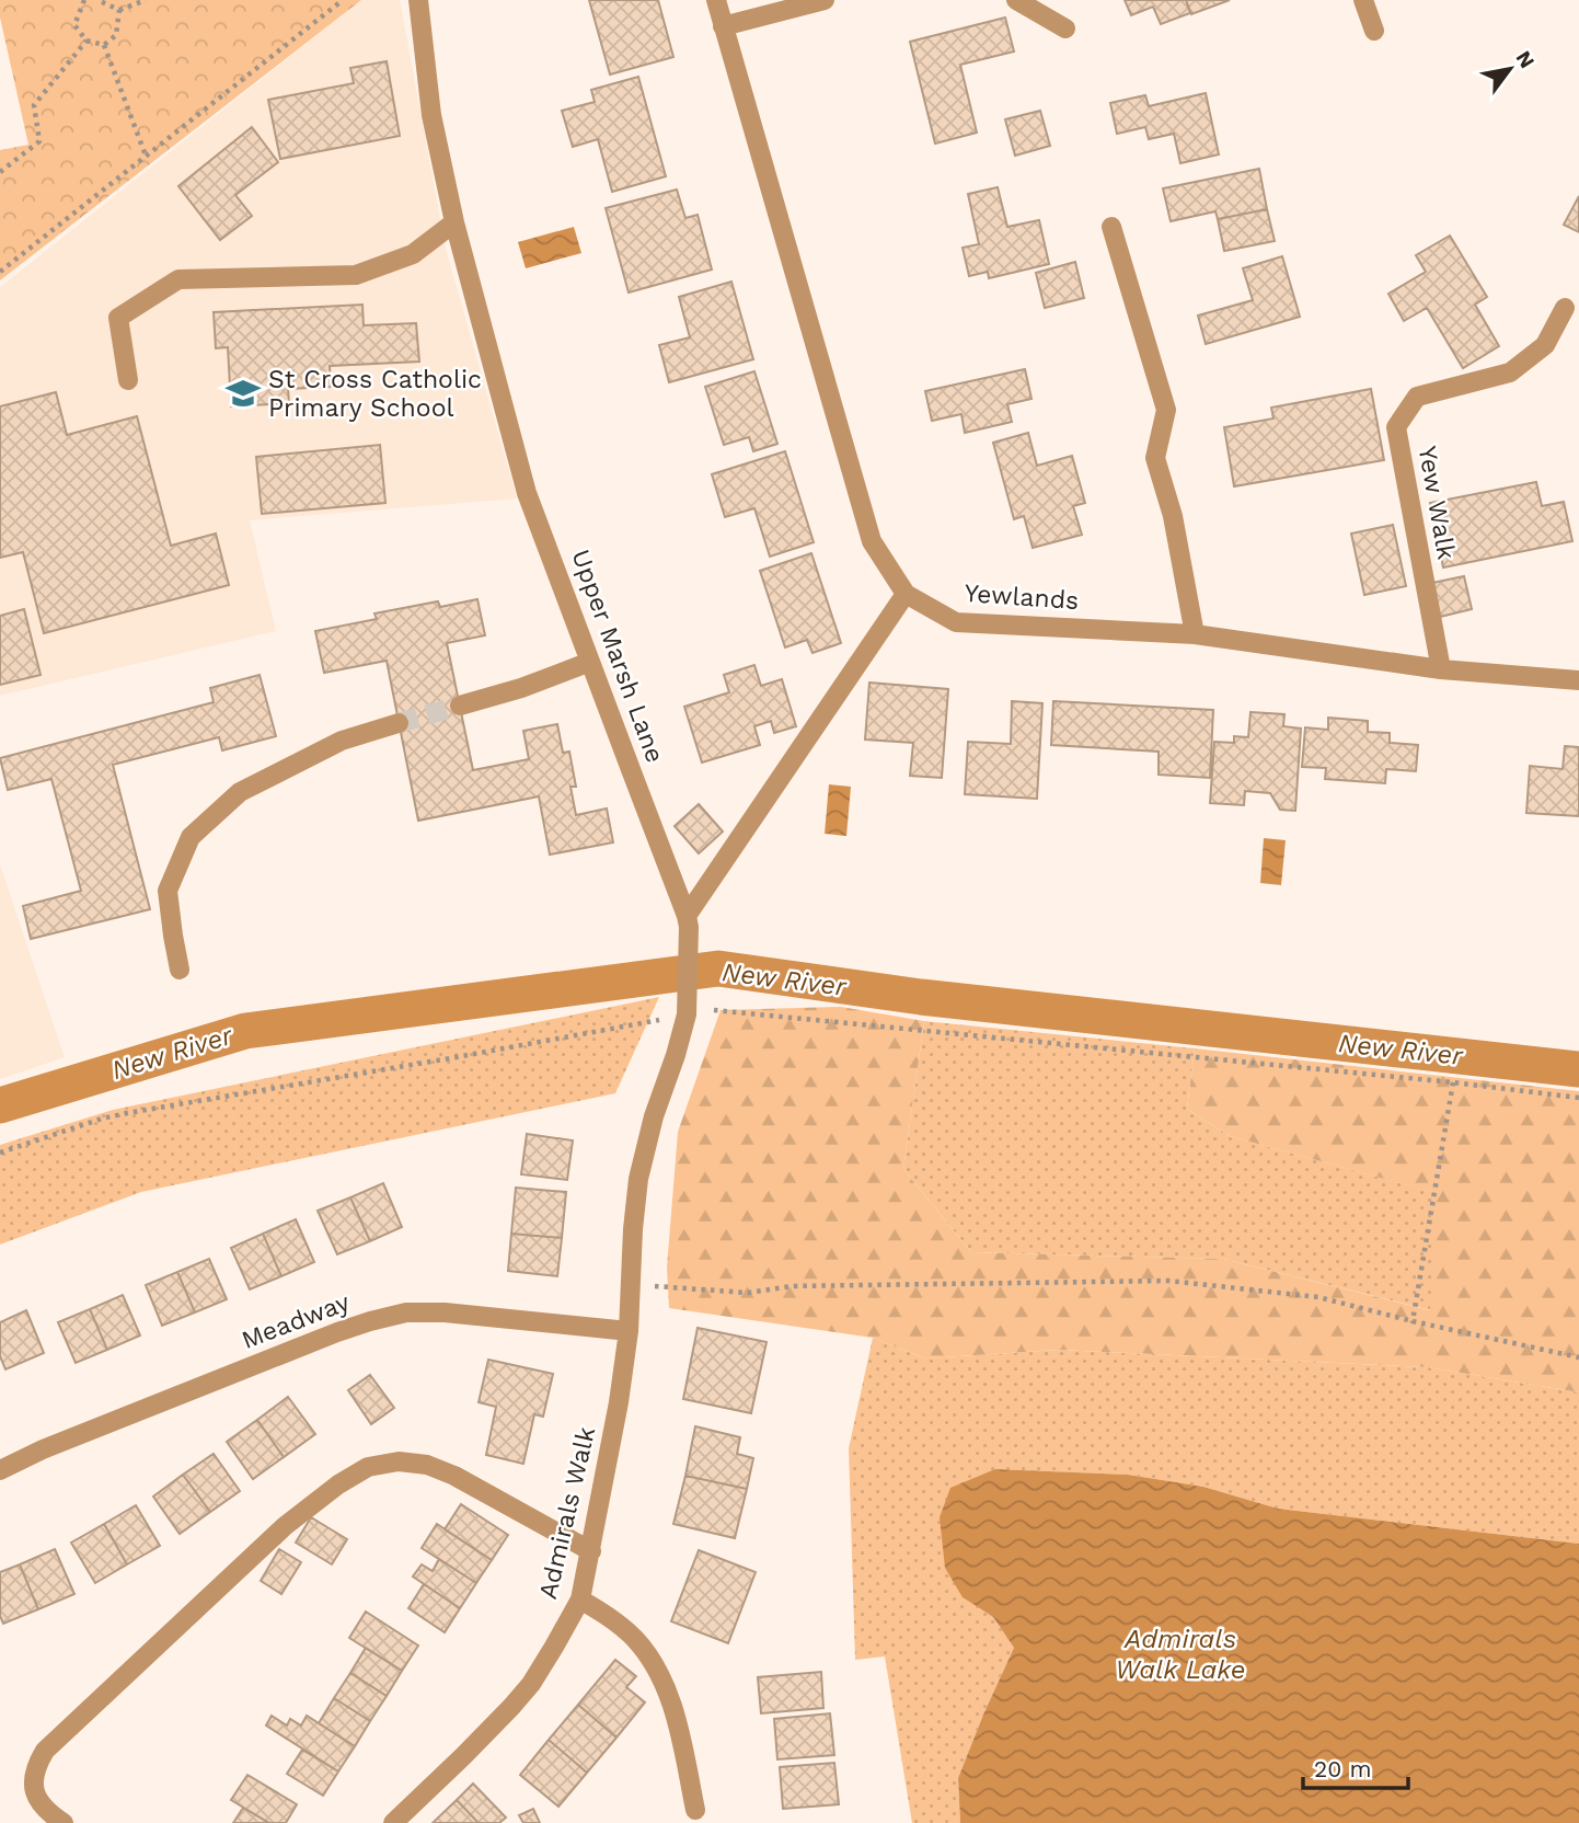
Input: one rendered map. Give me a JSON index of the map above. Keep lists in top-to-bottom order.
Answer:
{
  "streets": {
    "street": [
      "Yew Walk",
      "Yewlands",
      "Upper Marsh Lane",
      "Meadway",
      "Admirals Walk"
    ]
  },
  "crossings": [
    ["Yew Walk", "Yewlands"],
    ["Upper Marsh Lane", "Meadway"],
    ["Upper Marsh Lane", "Admirals Walk"],
    ["Meadway", "Admirals Walk"]
  ],
  "water": ["New River", "Admirals Walk Lake"],
  "places": {
    "school or university": ["St Cross Catholic Primary School"]
  },
  "scale_bar": "20 m",
  "north": "top right"
}
